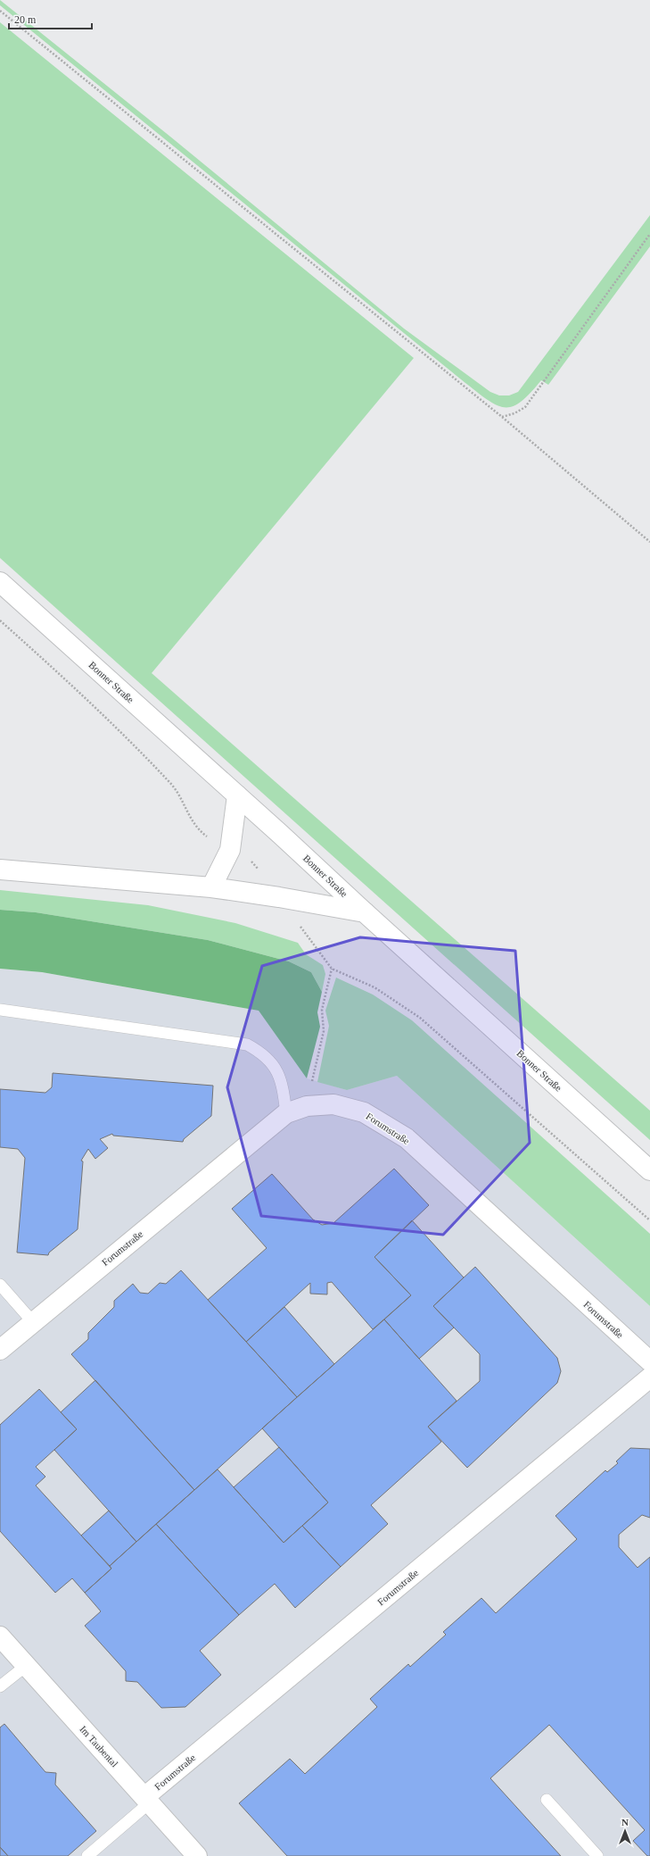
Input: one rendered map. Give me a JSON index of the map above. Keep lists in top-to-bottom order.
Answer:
{
  "streets": {
    "street": ["Bonner Straße", "Forumstraße", "Im Taubental"]
  },
  "crossings": [
    ["Forumstraße", "Im Taubental"]
  ],
  "scale_bar": "20 m",
  "north": "top"
}
